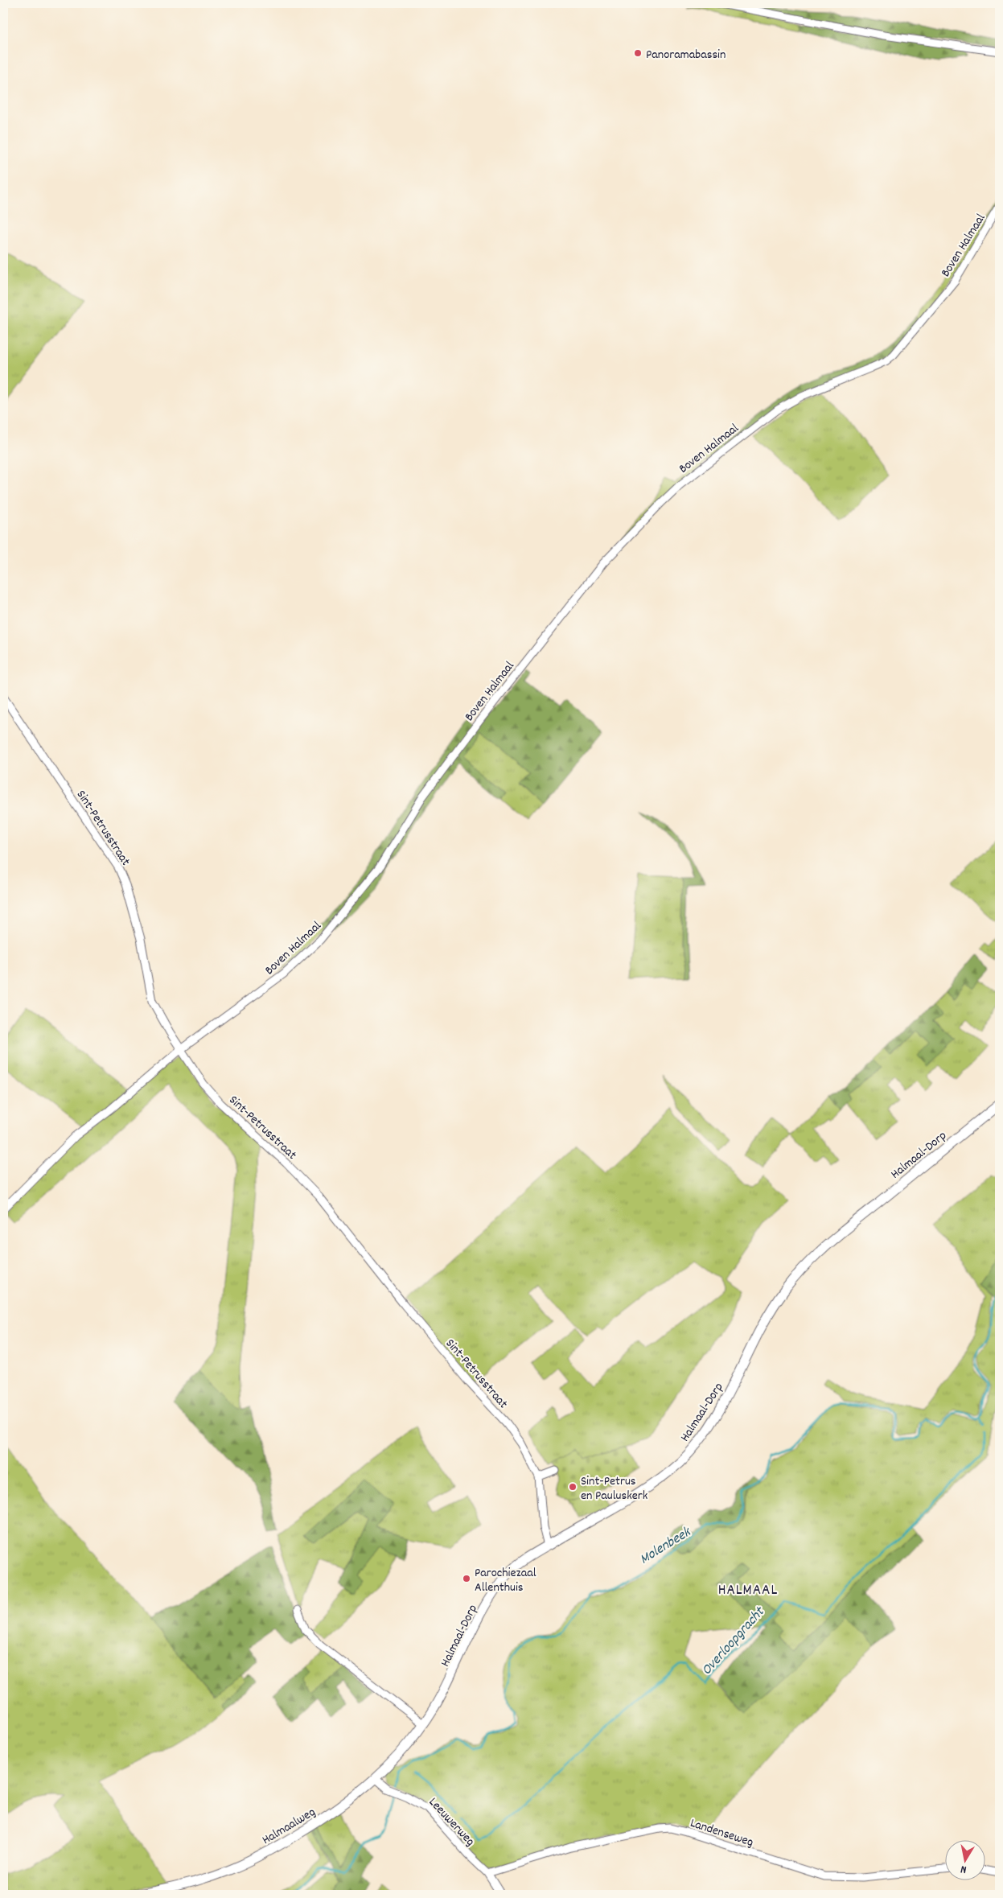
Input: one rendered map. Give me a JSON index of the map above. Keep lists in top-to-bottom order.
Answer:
{
  "streets": {
    "street": [
      "Boven Halmaal",
      "Sint-Petrusstraat",
      "Halmaal-Dorp",
      "Leeuwerweg",
      "Halmaalweg",
      "Landenseweg"
    ]
  },
  "crossings": [
    ["Boven Halmaal", "Sint-Petrusstraat"],
    ["Sint-Petrusstraat", "Halmaal-Dorp"],
    ["Halmaal-Dorp", "Halmaalweg"],
    ["Leeuwerweg", "Halmaalweg"],
    ["Leeuwerweg", "Landenseweg"]
  ],
  "districts": ["HALMAAL"],
  "water": ["Molenbeek", "Overloopgracht"],
  "places": ["Panoramabassin", "Sint-Petrus en Pauluskerk", "Parochiezaal Allenthuis"],
  "north": "bottom"
}
